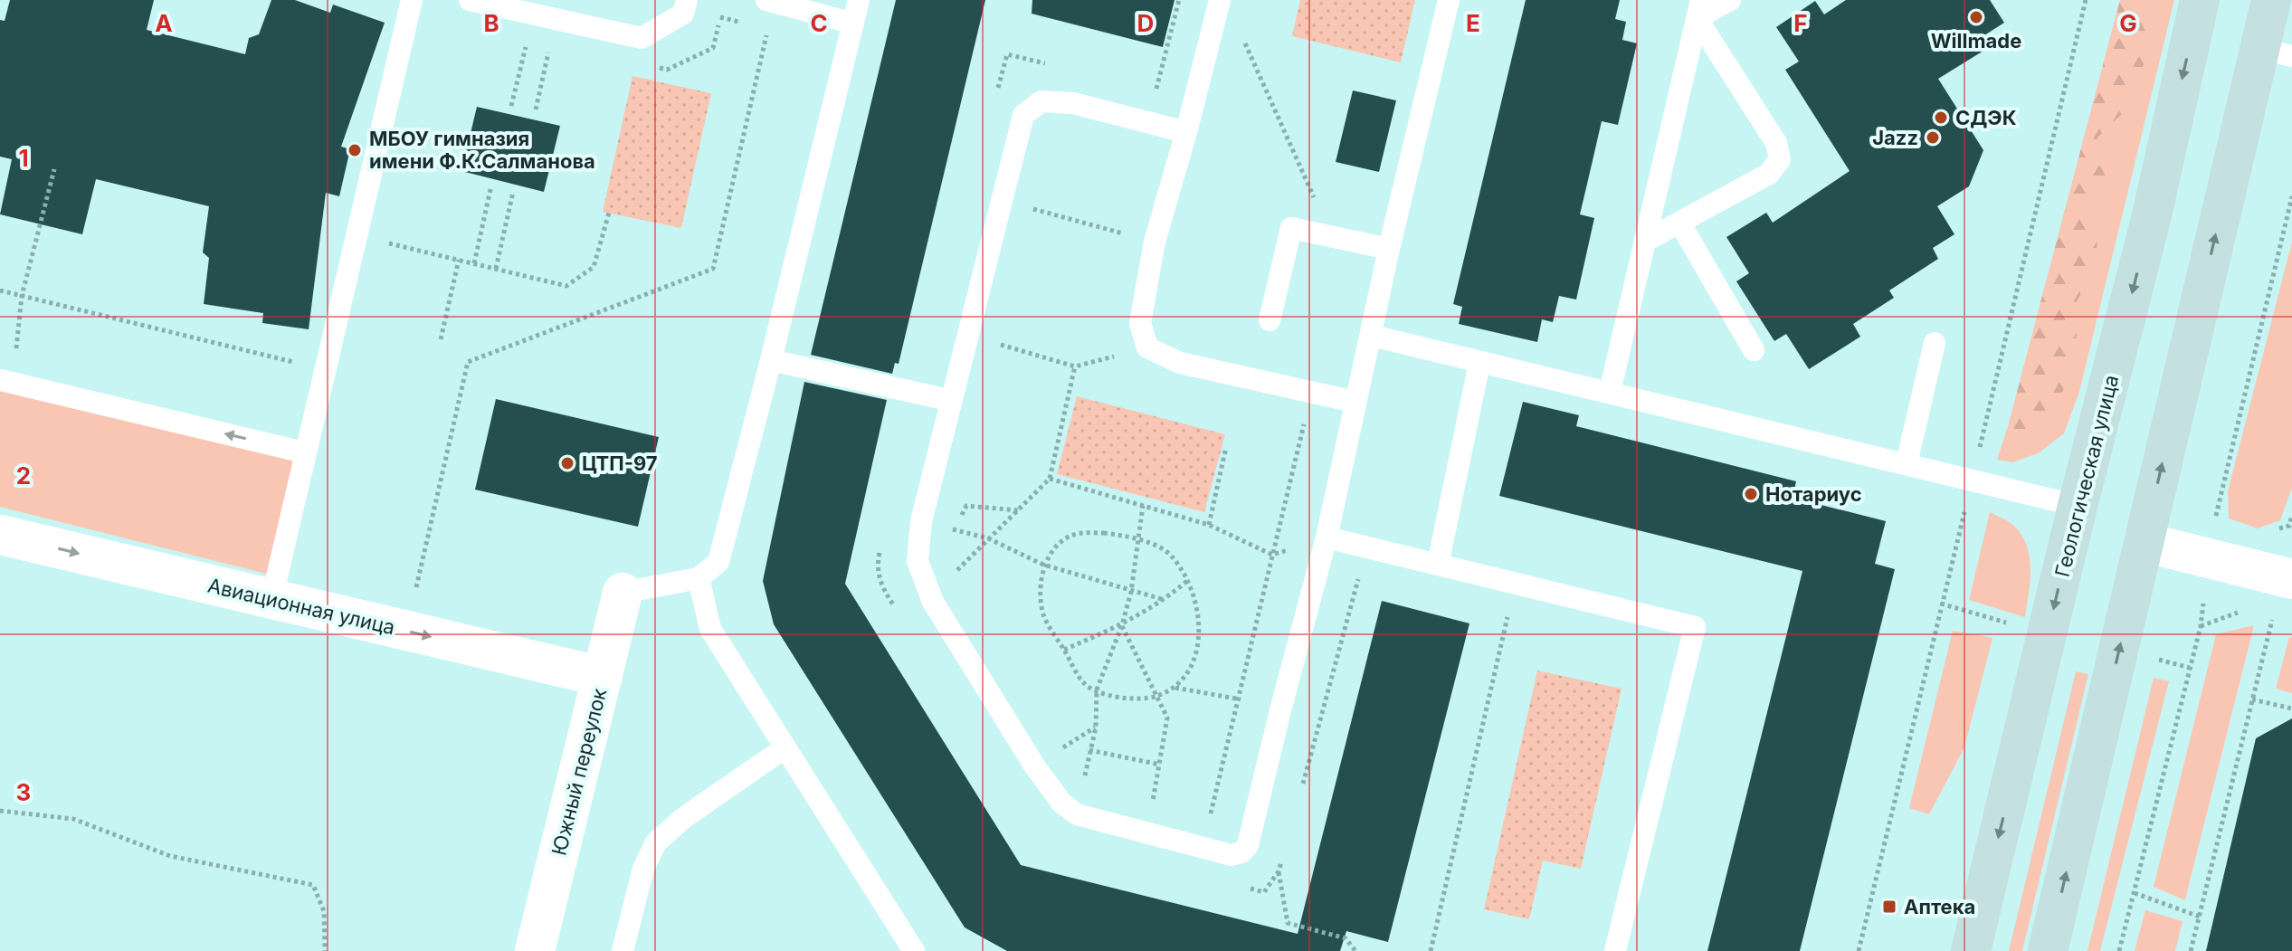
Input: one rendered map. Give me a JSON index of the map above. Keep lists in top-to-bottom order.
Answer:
{
  "streets": {
    "main road": ["Геологическая улица"],
    "street": ["Авиационная улица", "Южный переулок"]
  },
  "crossings": [
    ["Авиационная улица", "Южный переулок"]
  ],
  "one_way": ["Авиационная улица"],
  "places": {
    "other": [
      "Willmade",
      "СДЭК",
      "Jazz",
      "МБОУ гимназия имени Ф.К.Салманова",
      "ЦТП-97",
      "Нотариус"
    ],
    "transit": ["Аптека"]
  },
  "grid": {
    "columns": [
      "A",
      "B",
      "C",
      "D",
      "E",
      "F",
      "G"
    ],
    "rows": ["1", "2", "3"]
  }
}
